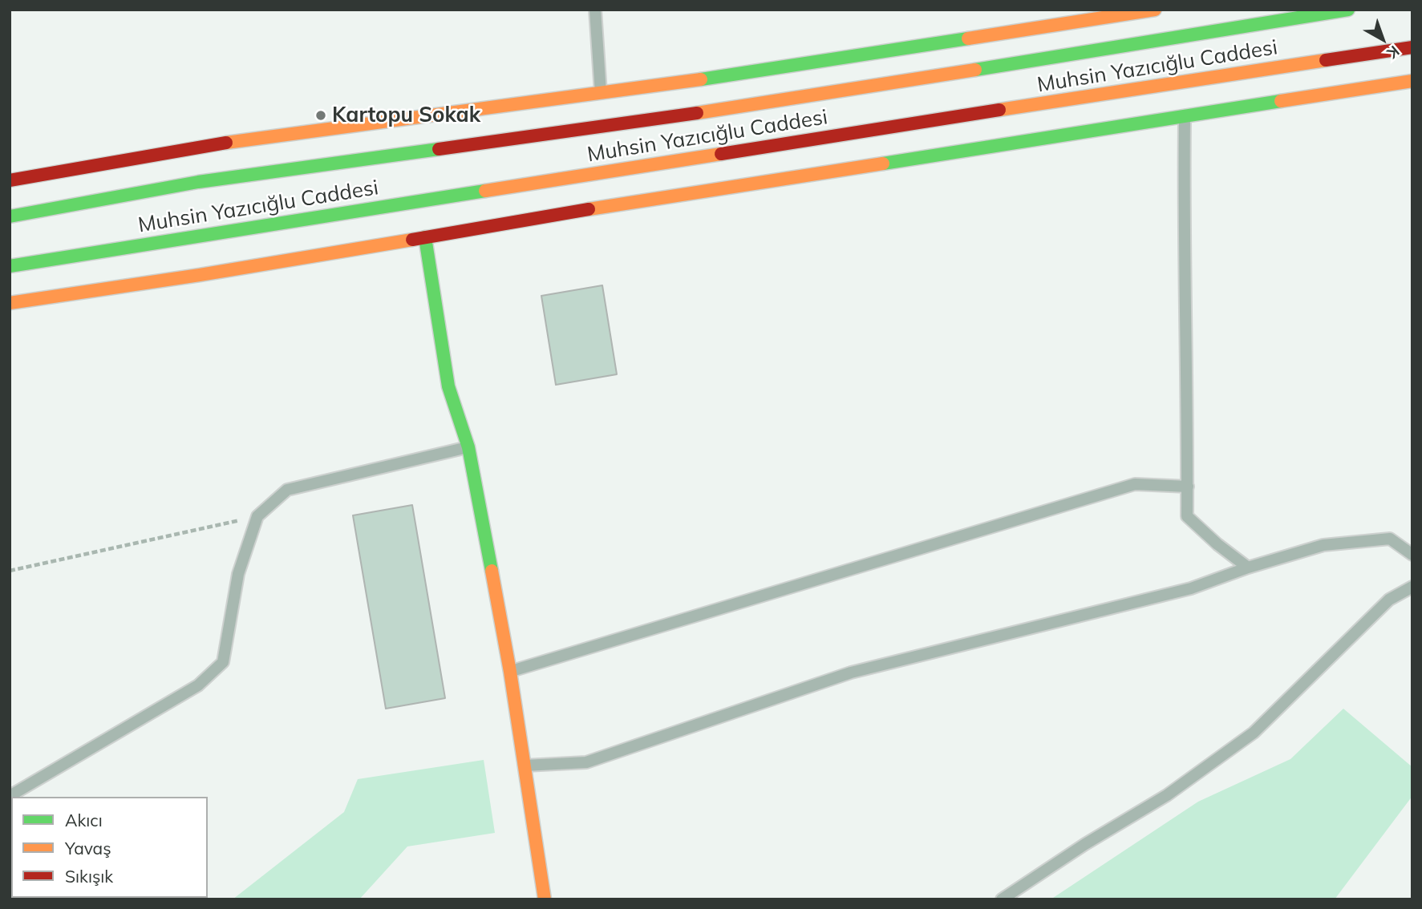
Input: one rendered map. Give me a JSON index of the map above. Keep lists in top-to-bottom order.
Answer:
{
  "streets": {
    "main road": ["Muhsin Yazıcığlu Caddesi"]
  },
  "places": ["Kartopu Sokak"],
  "legend": ["Akıcı", "Yavaş", "Sıkışık"],
  "north": "bottom right"
}
